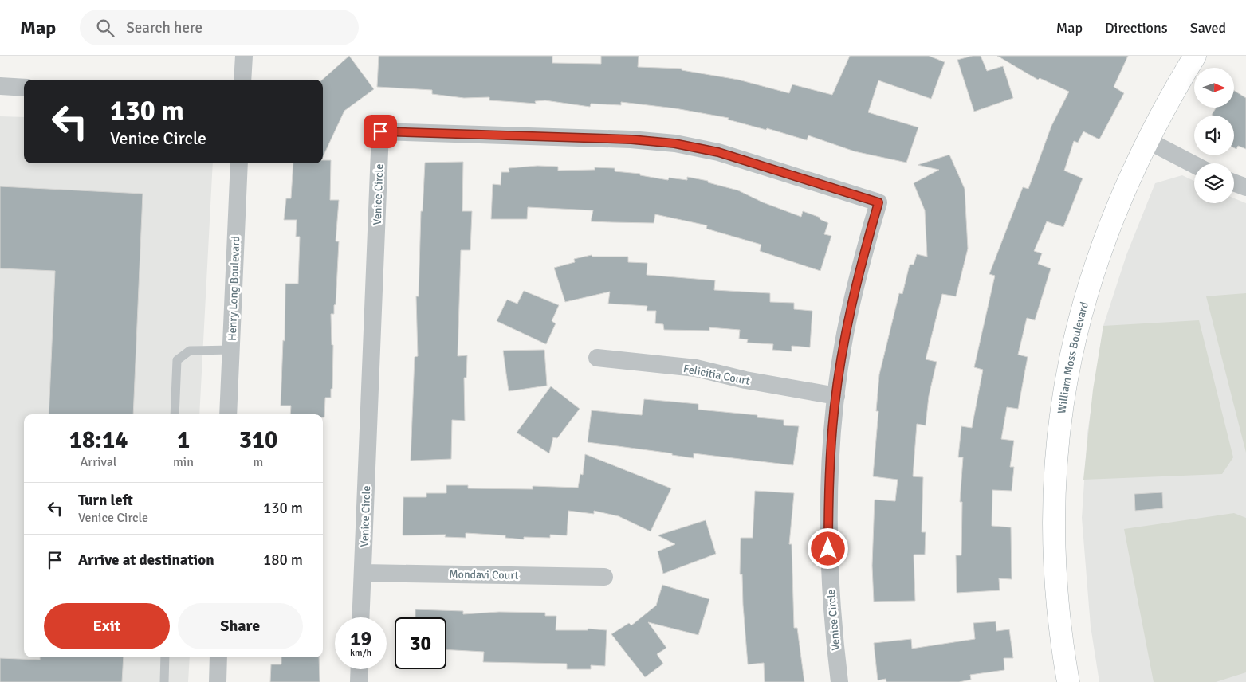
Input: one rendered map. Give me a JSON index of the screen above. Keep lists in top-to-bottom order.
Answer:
{
  "streets": {
    "street": [
      "Venice Circle",
      "Henry Long Boulevard",
      "William Moss Boulevard",
      "Felicitia Court",
      "Mondavi Court"
    ]
  },
  "crossings": [
    ["Venice Circle", "Felicitia Court"],
    ["Venice Circle", "Mondavi Court"]
  ],
  "north": "right",
  "page": {
    "header": "Map",
    "search": "Search here",
    "nav": ["Map", "Directions", "Saved"],
    "turn": ["130 m", "Venice Circle"],
    "eta": [
      "18:14",
      "Arrival",
      "1",
      "min",
      "310",
      "m"
    ],
    "list": [
      {
        "name": "Turn left",
        "note": "Venice Circle",
        "value": "130 m"
      },
      {
        "name": "Arrive at destination",
        "value": "180 m"
      }
    ],
    "buttons": ["Exit", "Share"],
    "speed": "19 km/h",
    "limit": "30"
  }
}
